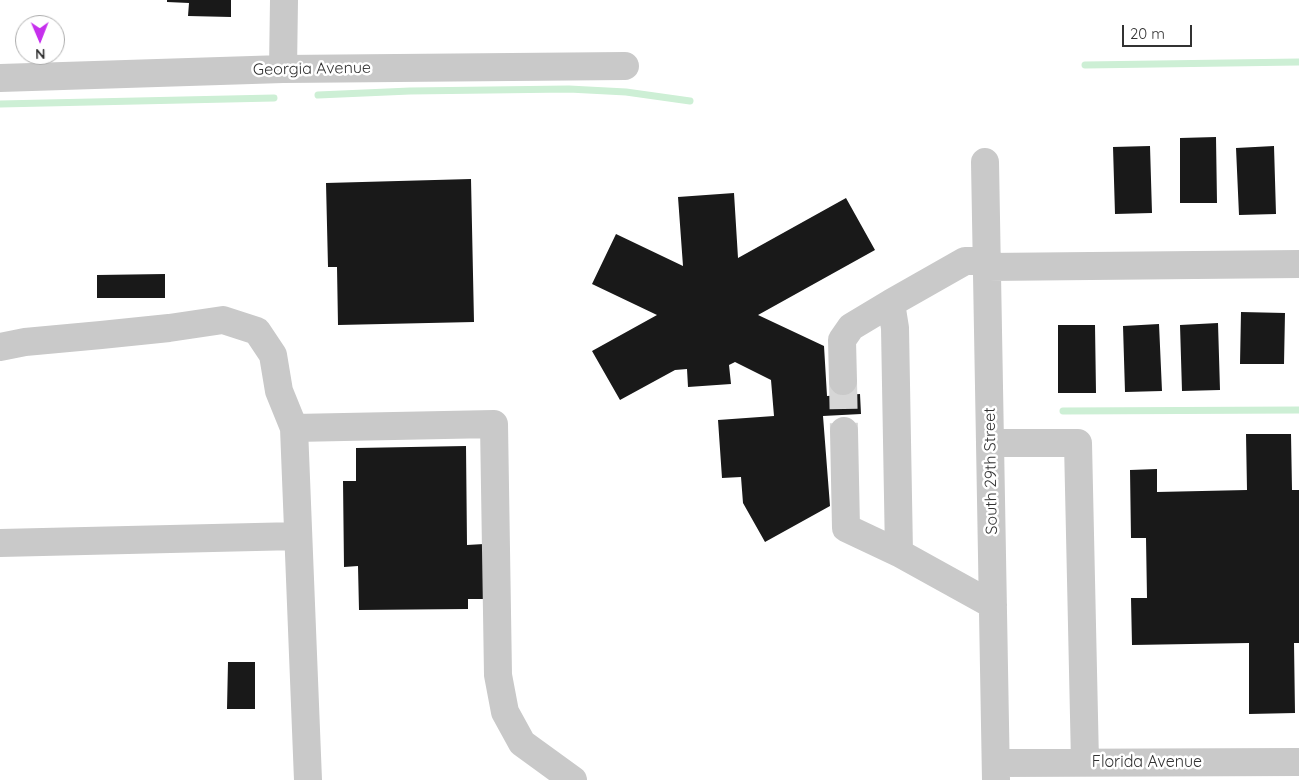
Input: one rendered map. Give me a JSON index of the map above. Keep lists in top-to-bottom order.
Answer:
{
  "streets": {
    "street": ["Georgia Avenue", "South 29th Street", "Florida Avenue"]
  },
  "crossings": [
    ["South 29th Street", "Florida Avenue"]
  ],
  "scale_bar": "20 m",
  "north": "bottom"
}
